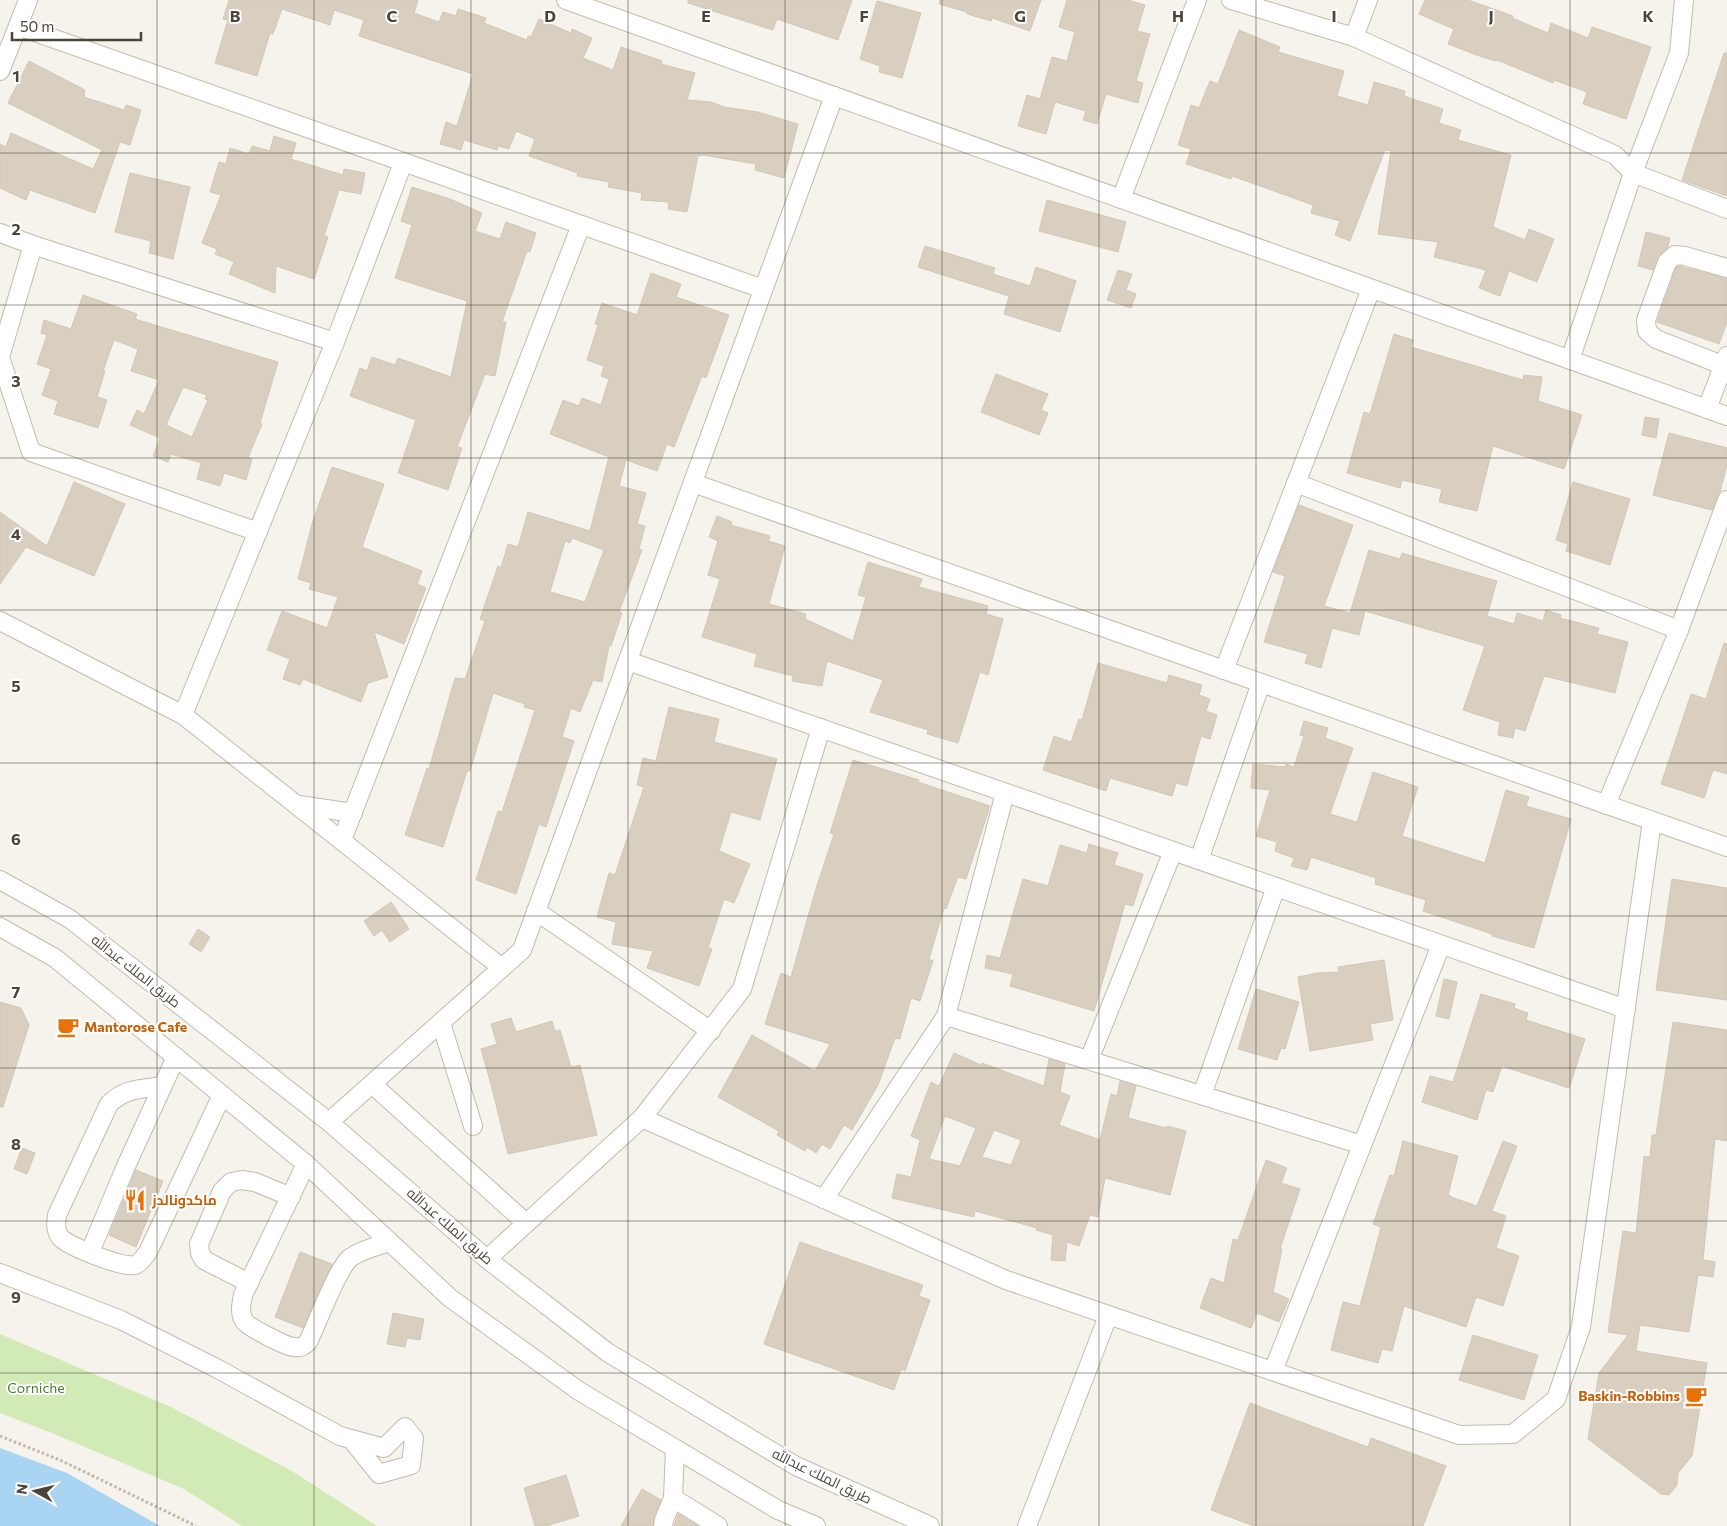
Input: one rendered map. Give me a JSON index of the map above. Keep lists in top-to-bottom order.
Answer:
{
  "streets": {
    "street": ["طريق الملك عبدالله"]
  },
  "parks": ["Corniche"],
  "places": {
    "cafe": ["Mantorose Cafe", "Baskin-Robbins"],
    "restaurant": ["ماكدونالدز"]
  },
  "scale_bar": "50 m",
  "north": "left",
  "grid": {
    "columns": [
      "B",
      "C",
      "D",
      "E",
      "F",
      "G",
      "H",
      "I",
      "J",
      "K"
    ],
    "rows": [
      "1",
      "2",
      "3",
      "4",
      "5",
      "6",
      "7",
      "8",
      "9"
    ]
  }
}
